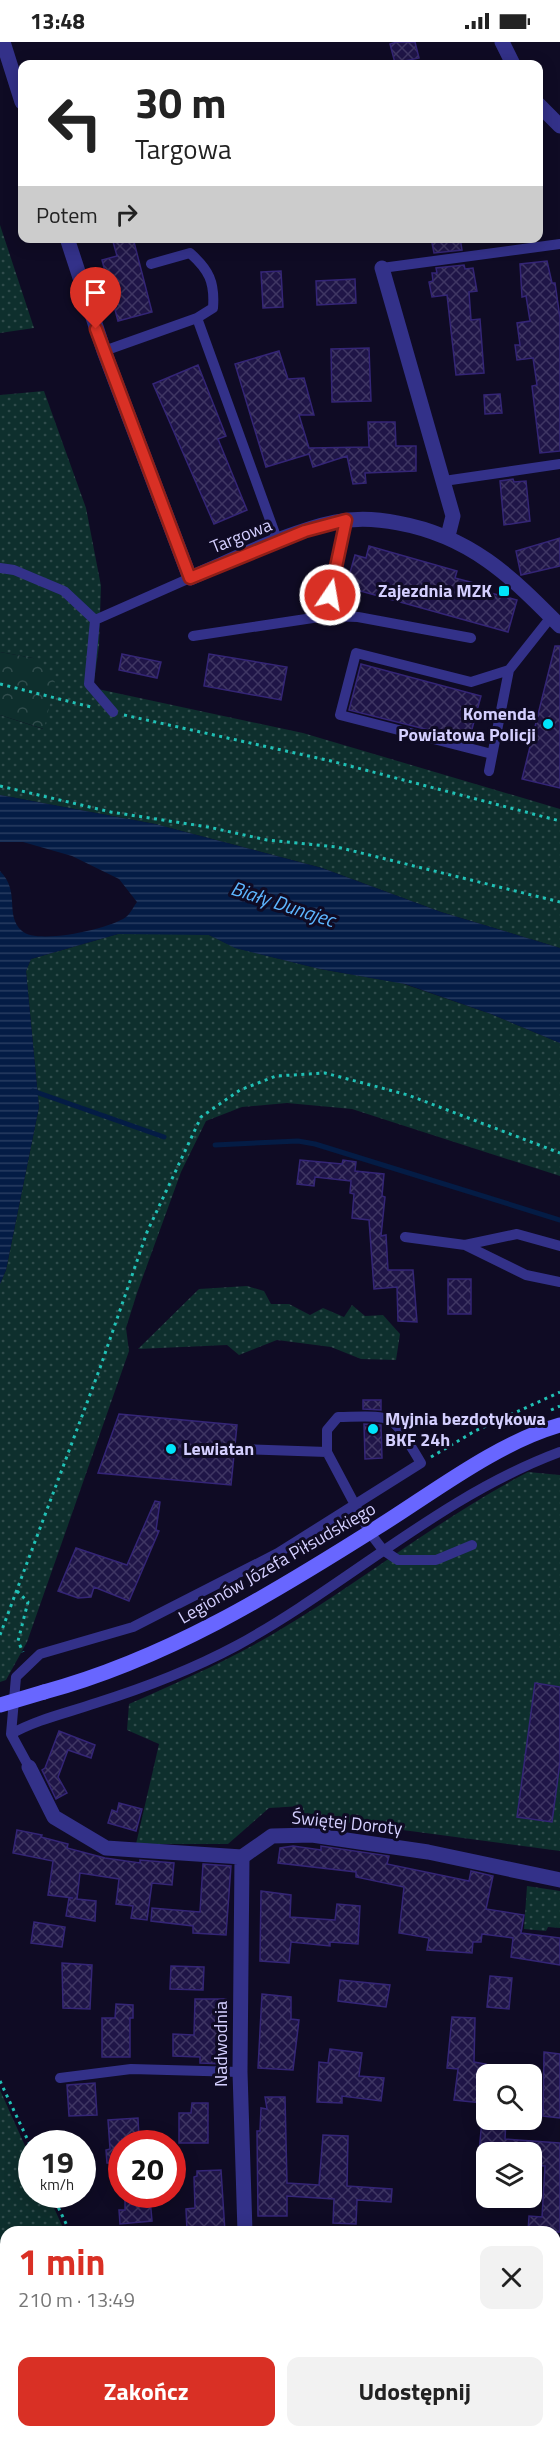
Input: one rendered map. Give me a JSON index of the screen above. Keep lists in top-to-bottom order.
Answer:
{
  "streets": {
    "street": [
      "Targowa",
      "Legionów Józefa Piłsudskiego",
      "Świętej Doroty",
      "Nadwodnia"
    ]
  },
  "crossings": [
    ["Świętej Doroty", "Nadwodnia"]
  ],
  "water": ["Biały Dunajec"],
  "places": {
    "transit": ["Zajezdnia MZK"],
    "other": ["Komenda Powiatowa Policji", "Myjnia bezdotykowa BKF 24h", "Lewiatan"]
  },
  "page": {
    "status": "13:48",
    "turn": ["30 m", "Targowa"],
    "then": "Potem",
    "speed": "19 km/h",
    "limit": "20",
    "heading": ["1 min", "210 m · 13:49"],
    "buttons": ["Zakończ", "Udostępnij"]
  }
}
